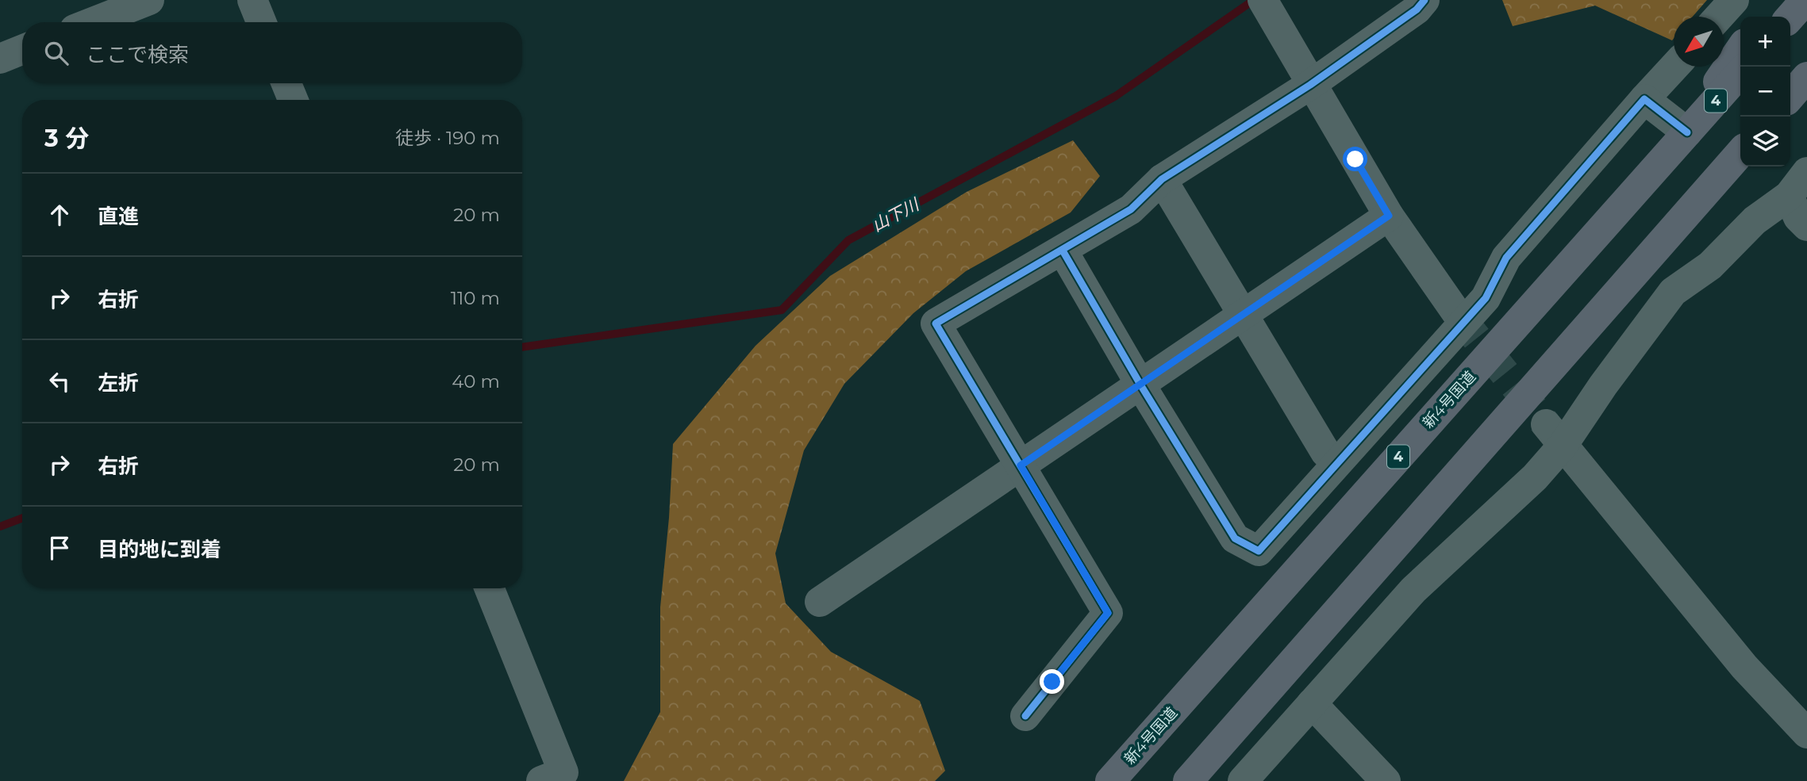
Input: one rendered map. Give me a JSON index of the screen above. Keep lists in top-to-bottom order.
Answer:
{
  "streets": {
    "highway": ["4", "新4号国道"]
  },
  "water": ["山下川"],
  "north": "bottom left",
  "page": {
    "map_buttons": ["+", "−"],
    "search": "ここで検索",
    "heading": ["3 分", "徒歩 · 190 m"],
    "list": [
      ["直進", "20 m"],
      ["右折", "110 m"],
      ["左折", "40 m"],
      ["右折", "20 m"],
      "目的地に到着"
    ]
  }
}
